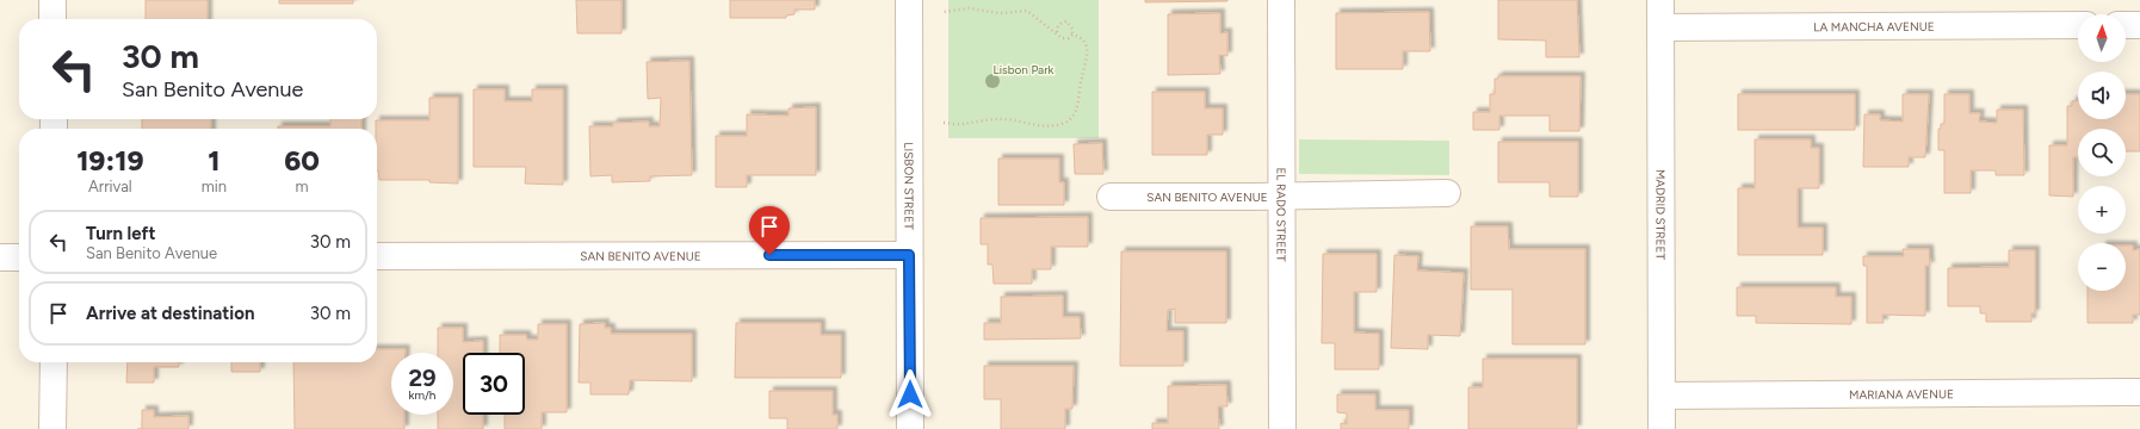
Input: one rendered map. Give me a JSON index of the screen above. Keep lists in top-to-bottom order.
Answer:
{
  "streets": {
    "street": [
      "LA MANCHA AVENUE",
      "LISBON STREET",
      "SAN BENITO AVENUE",
      "EL RADO STREET",
      "MADRID STREET",
      "MARIANA AVENUE"
    ]
  },
  "crossings": [
    ["LA MANCHA AVENUE", "MADRID STREET"],
    ["LISBON STREET", "SAN BENITO AVENUE"],
    ["SAN BENITO AVENUE", "EL RADO STREET"],
    ["MADRID STREET", "MARIANA AVENUE"]
  ],
  "parks": ["Lisbon Park"],
  "north": "top",
  "page": {
    "map_buttons": ["+", "−"],
    "turn": ["30 m", "San Benito Avenue"],
    "eta": [
      "19:19",
      "Arrival",
      "1",
      "min",
      "60",
      "m"
    ],
    "list": [
      {
        "name": "Turn left",
        "note": "San Benito Avenue",
        "value": "30 m"
      },
      {
        "name": "Arrive at destination",
        "value": "30 m"
      }
    ],
    "speed": "29 km/h",
    "limit": "30"
  }
}
